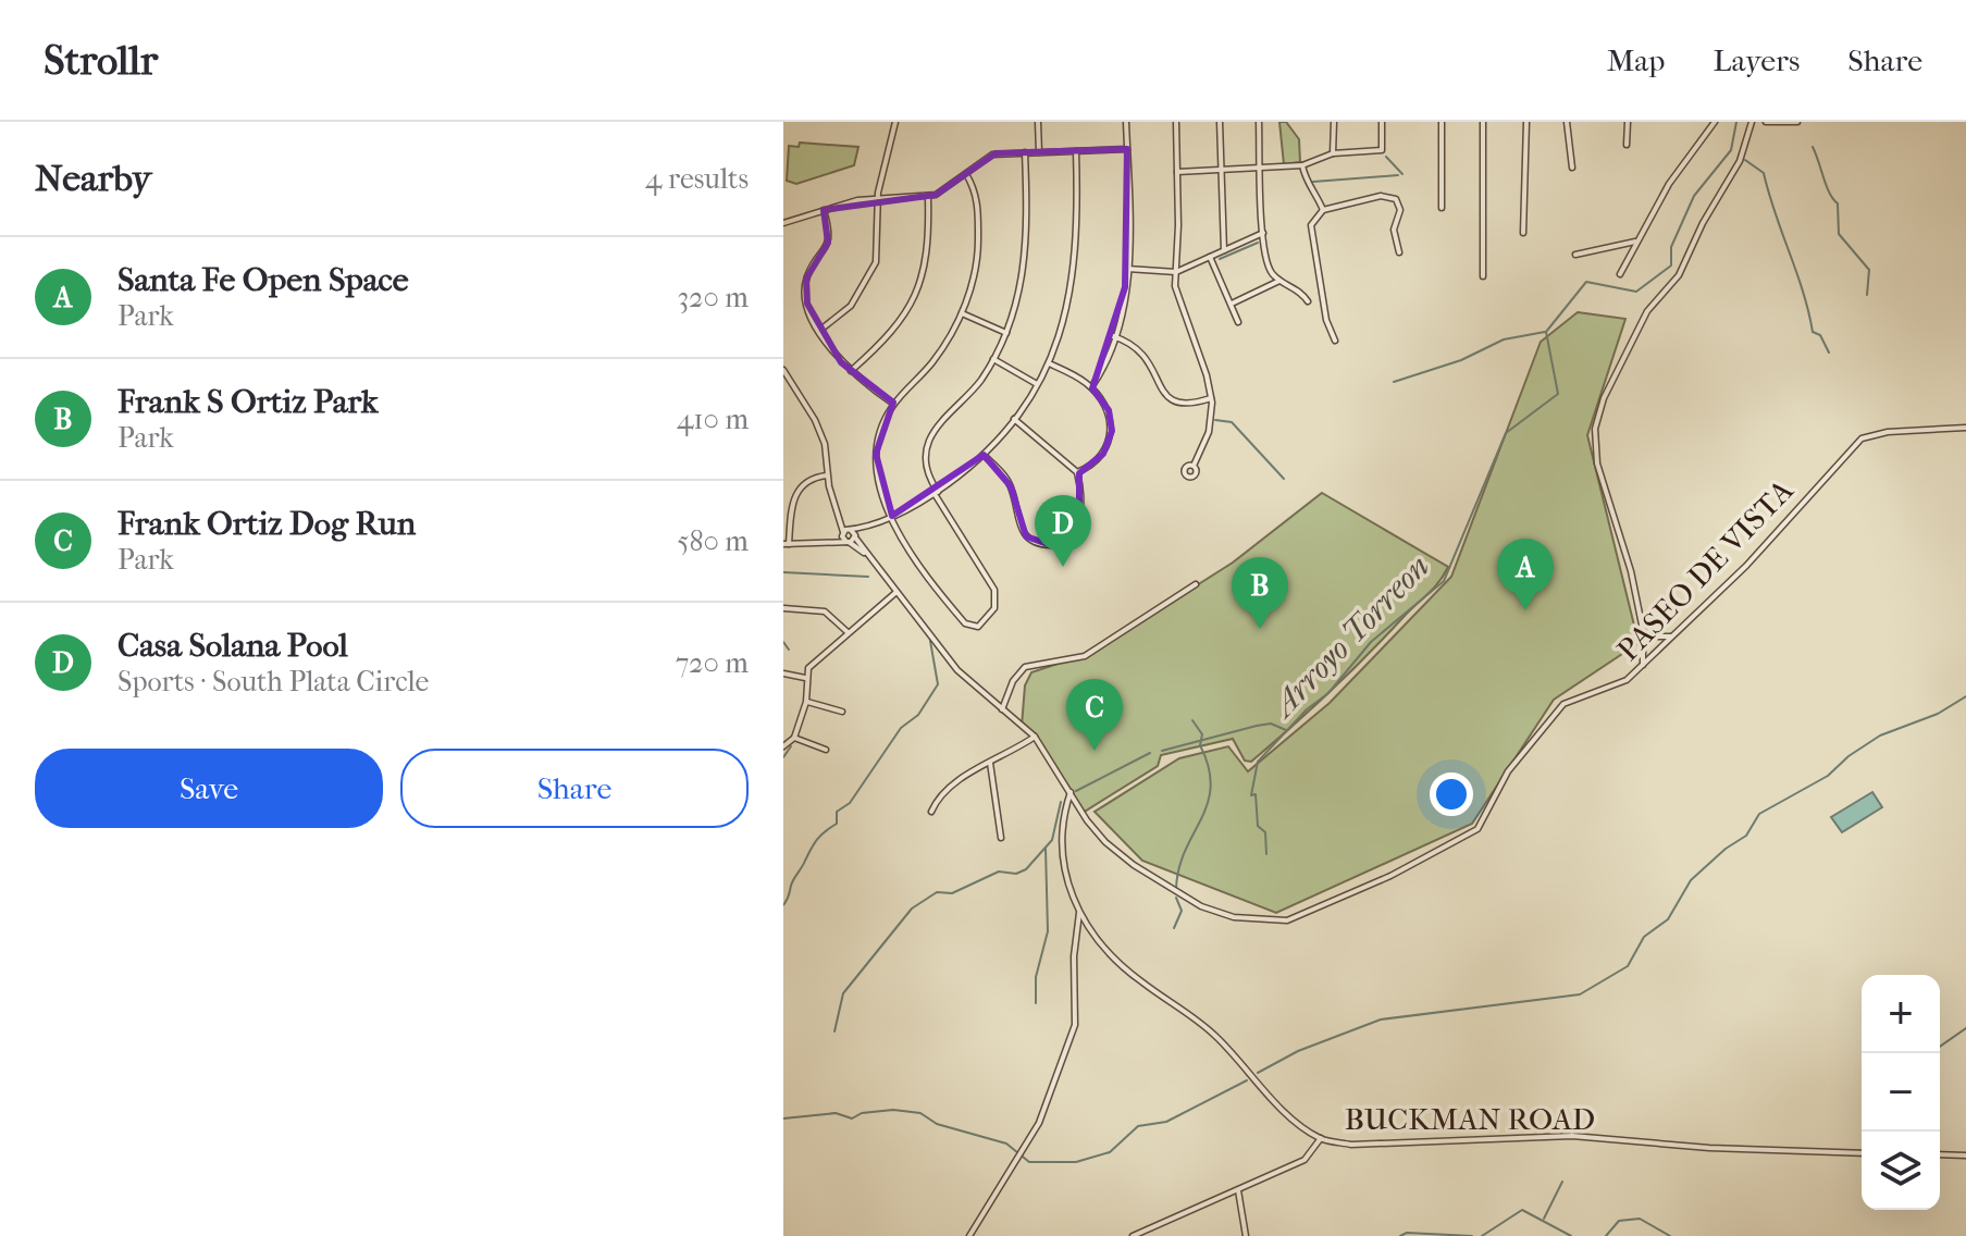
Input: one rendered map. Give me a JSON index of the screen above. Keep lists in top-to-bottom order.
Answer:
{
  "streets": {
    "street": ["PASEO DE VISTA", "BUCKMAN ROAD"]
  },
  "crossings": [
    ["PASEO DE VISTA", "BUCKMAN ROAD"]
  ],
  "water": ["Arroyo Torreon"],
  "page": {
    "header": "Strollr",
    "nav": ["Map", "Layers", "Share"],
    "heading": ["Nearby", "4 results"],
    "list": [
      {
        "mark": "A",
        "name": "Santa Fe Open Space",
        "note": "Park",
        "value": "320 m"
      },
      {
        "mark": "B",
        "name": "Frank S Ortiz Park",
        "note": "Park",
        "value": "410 m"
      },
      {
        "mark": "C",
        "name": "Frank Ortiz Dog Run",
        "note": "Park",
        "value": "580 m"
      },
      {
        "mark": "D",
        "name": "Casa Solana Pool",
        "note": "Sports · South Plata Circle",
        "value": "720 m"
      }
    ],
    "pins": [
      "D",
      "A",
      "B",
      "C"
    ],
    "buttons": ["Save", "Share"],
    "map_buttons": ["+", "−"]
  }
}
